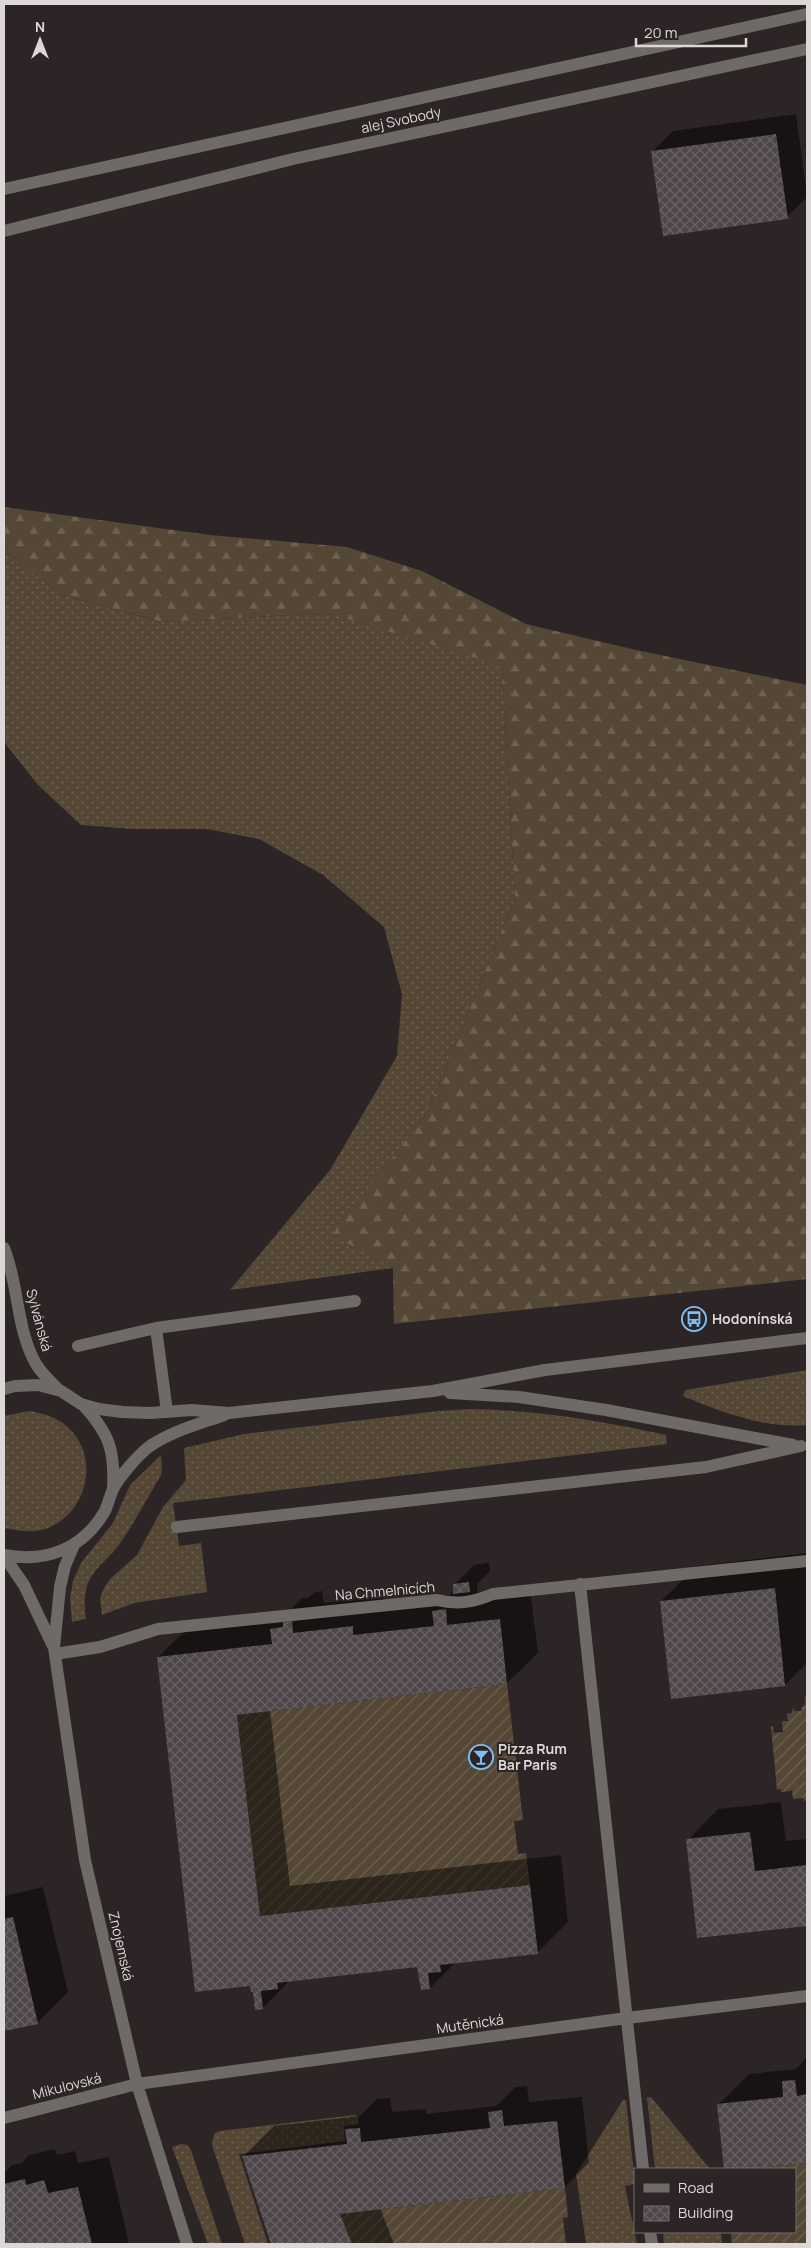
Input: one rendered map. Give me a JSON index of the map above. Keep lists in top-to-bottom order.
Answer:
{
  "streets": {
    "street": [
      "alej Svobody",
      "Sylvánská",
      "Na Chmelnicích",
      "Znojemská",
      "Mutěnická",
      "Mikulovská"
    ]
  },
  "crossings": [
    ["Na Chmelnicích", "Znojemská"],
    ["Znojemská", "Mutěnická"],
    ["Znojemská", "Mikulovská"],
    ["Mutěnická", "Mikulovská"]
  ],
  "places": {
    "bus stop": ["Hodonínská"],
    "bar": ["Pizza Rum Bar Paris"]
  },
  "legend": ["Road", "Building"],
  "scale_bar": "20 m",
  "north": "top"
}
